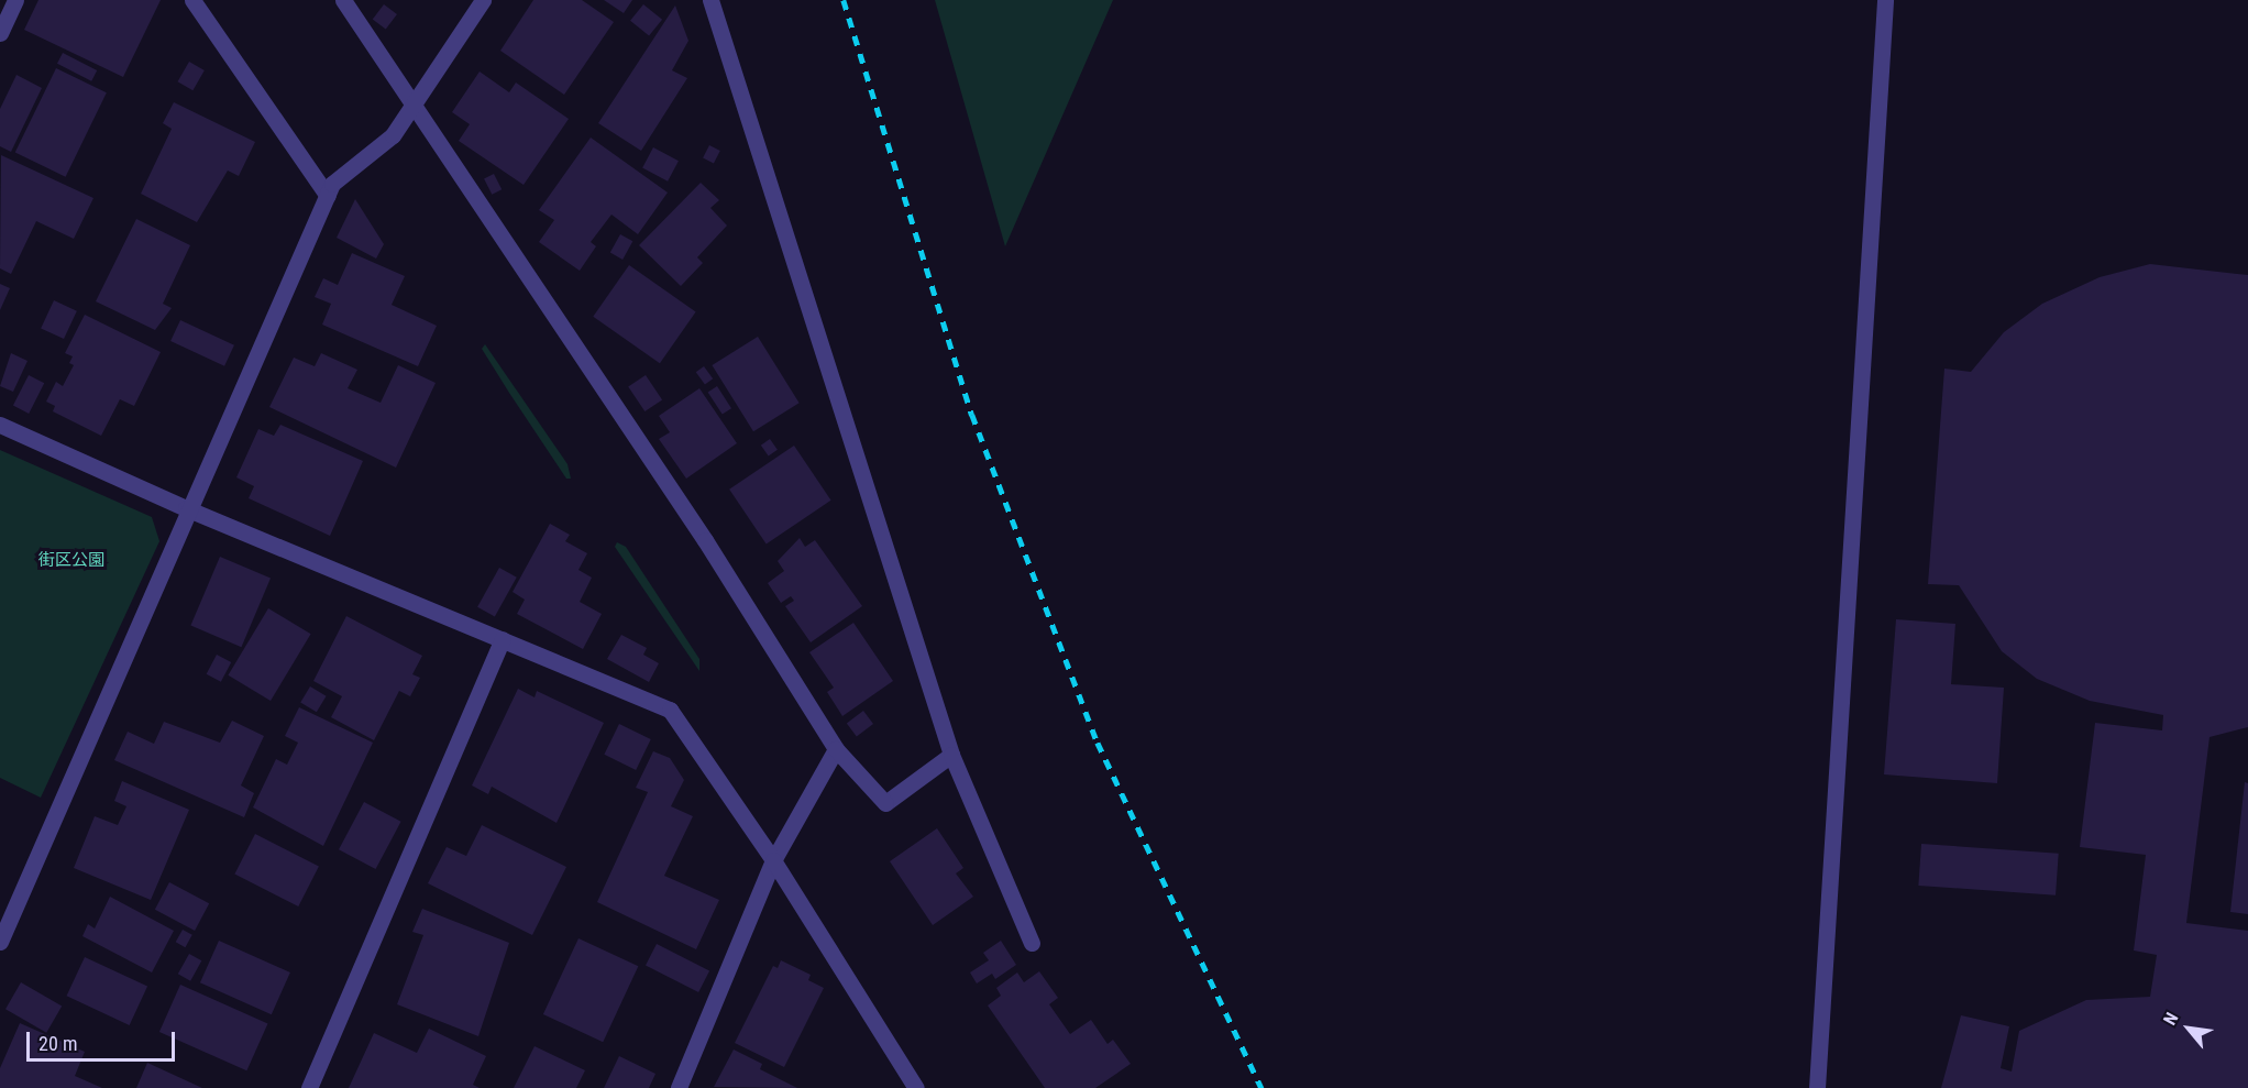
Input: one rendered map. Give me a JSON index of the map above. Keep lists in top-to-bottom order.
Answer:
{
  "parks": ["街区公園"],
  "scale_bar": "20 m",
  "north": "top left"
}
